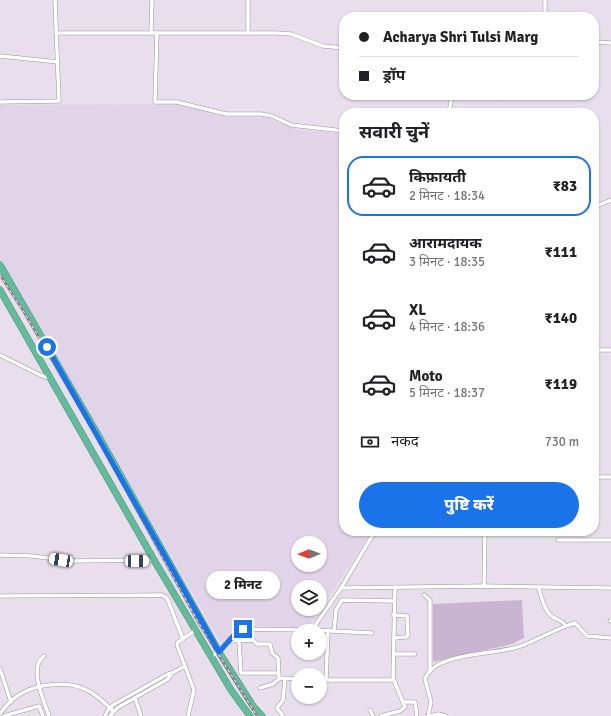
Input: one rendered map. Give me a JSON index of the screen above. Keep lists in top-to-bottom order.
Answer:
{
  "north": "left",
  "page": {
    "banner": ["Acharya Shri Tulsi Marg", "ड्रॉप"],
    "heading": "सवारी चुनें",
    "list": [
      {
        "name": "किफ़ायती",
        "note": "2 मिनट · 18:34",
        "value": "₹83"
      },
      {
        "name": "आरामदायक",
        "note": "3 मिनट · 18:35",
        "value": "₹111"
      },
      {
        "name": "XL",
        "note": "4 मिनट · 18:36",
        "value": "₹140"
      },
      {
        "name": "Moto",
        "note": "5 मिनट · 18:37",
        "value": "₹119"
      }
    ],
    "pay": ["नकद", "730 m"],
    "buttons": "पुष्टि करें",
    "map_buttons": ["+", "−"],
    "bubble": "2 मिनट"
  }
}
